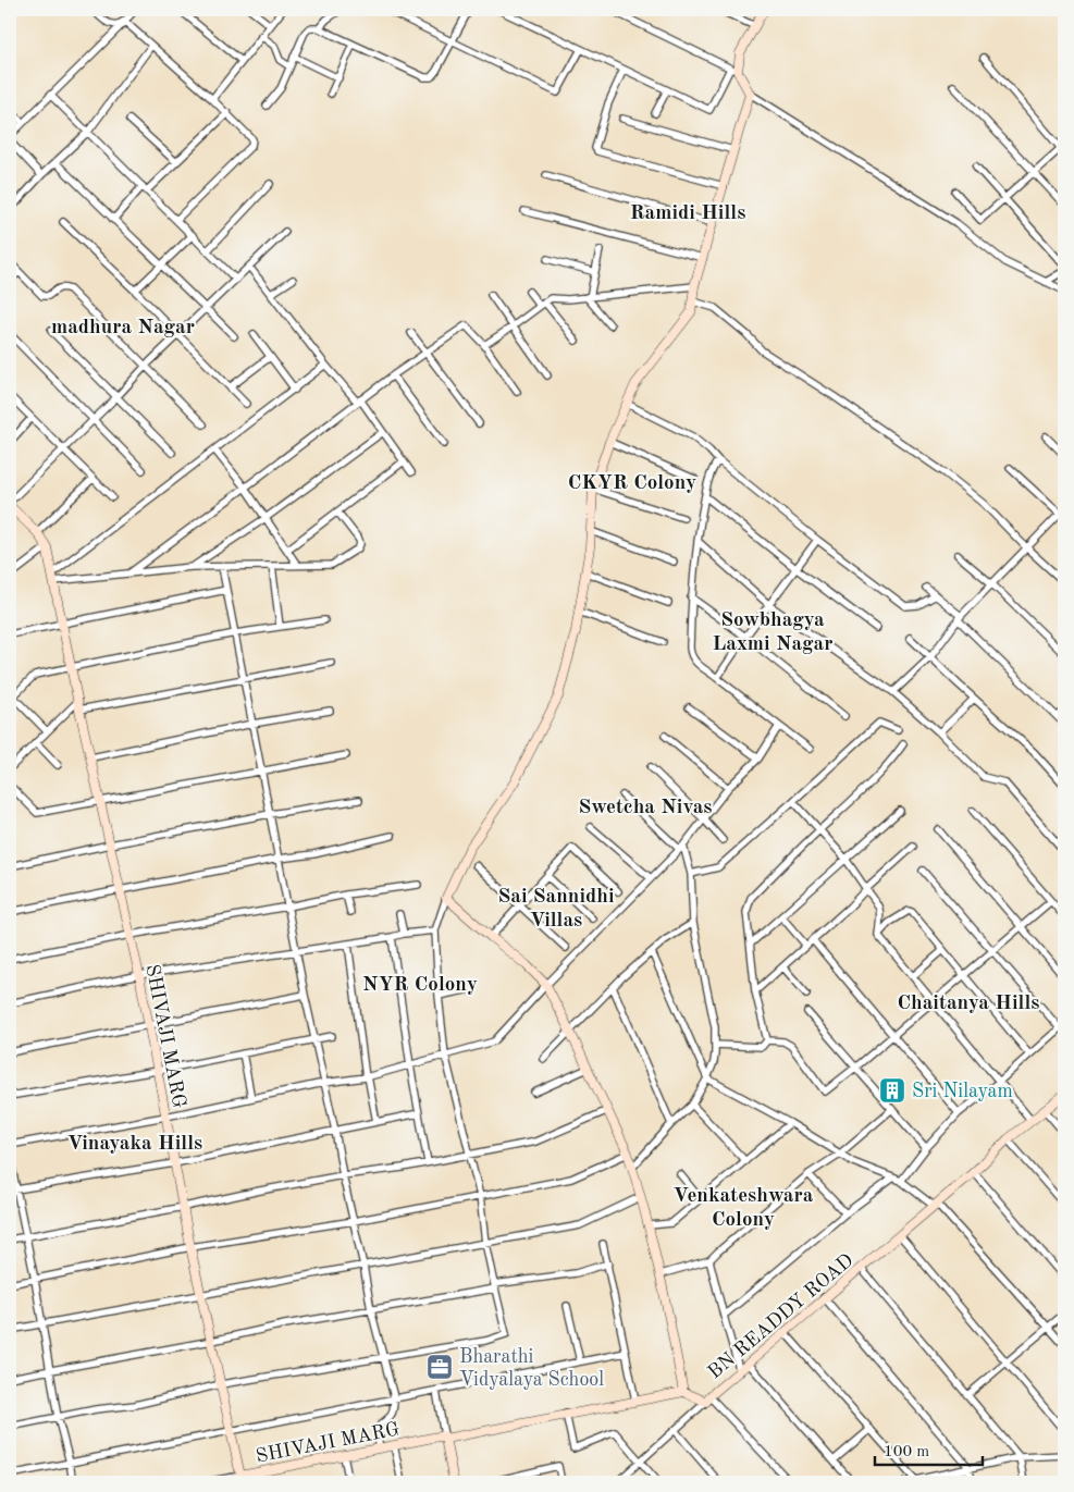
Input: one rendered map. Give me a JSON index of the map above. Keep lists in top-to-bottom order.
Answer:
{
  "streets": {
    "street": ["SHIVAJI MARG", "BN READDY ROAD"]
  },
  "districts": [
    "Ramidi Hills",
    "madhura Nagar",
    "CKYR Colony",
    "Sowbhagya Laxmi Nagar",
    "Swetcha Nivas",
    "Sai Sannidhi Villas",
    "NYR Colony",
    "Chaitanya Hills",
    "Vinayaka Hills",
    "Venkateshwara Colony"
  ],
  "places": {
    "building": ["Sri Nilayam"],
    "office": ["Bharathi Vidyalaya School"]
  },
  "scale_bar": "100 m"
}
